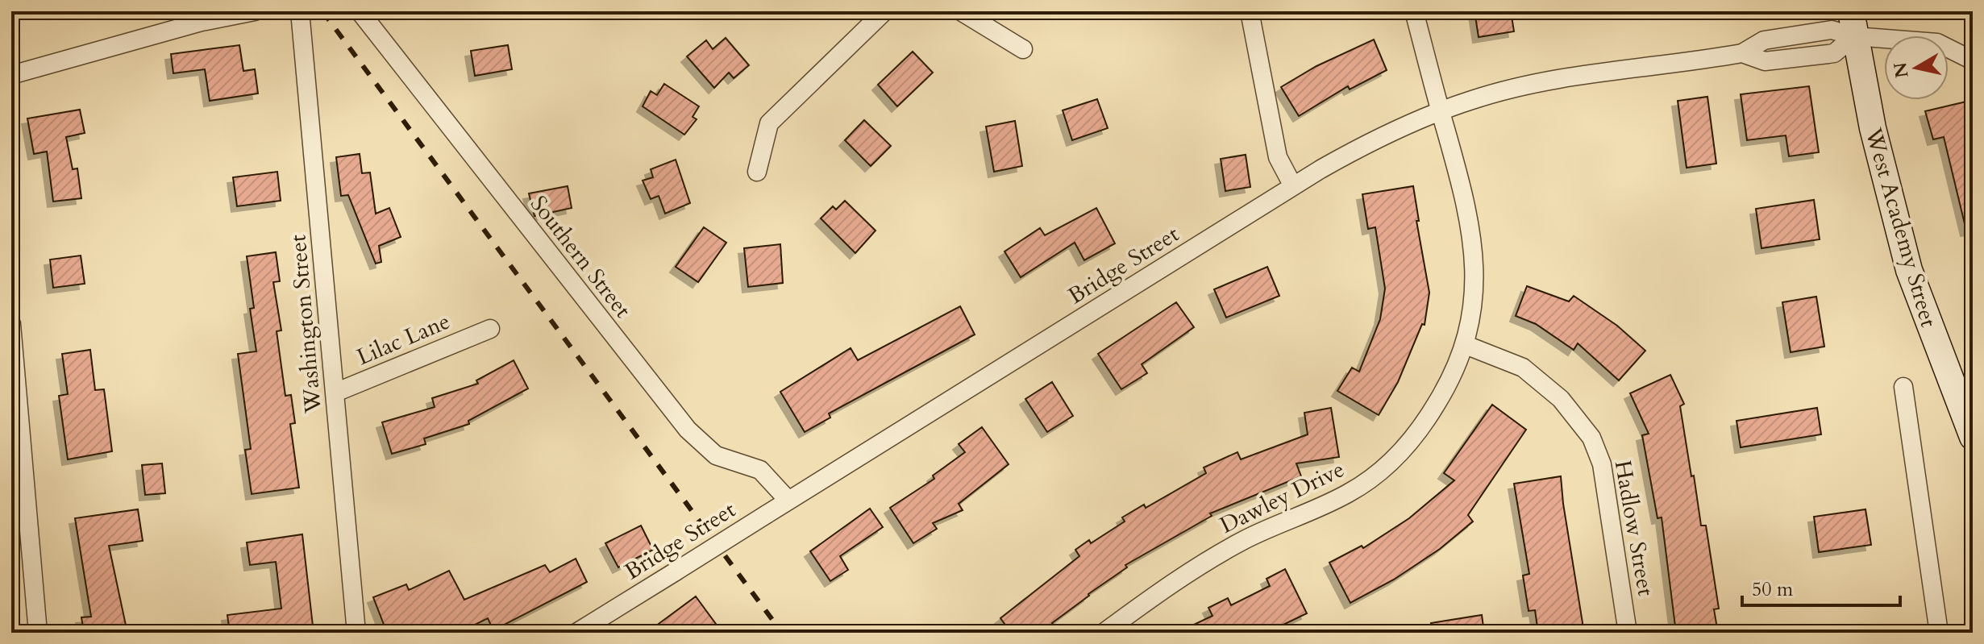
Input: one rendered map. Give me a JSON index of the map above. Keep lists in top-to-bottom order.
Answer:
{
  "streets": {
    "main road": ["West Academy Street"],
    "street": [
      "Southern Street",
      "Bridge Street",
      "Washington Street",
      "Lilac Lane",
      "Dawley Drive",
      "Hadlow Street"
    ]
  },
  "crossings": [
    ["West Academy Street", "Bridge Street"],
    ["Southern Street", "Bridge Street"],
    ["Bridge Street", "Dawley Drive"],
    ["Washington Street", "Lilac Lane"],
    ["Dawley Drive", "Hadlow Street"]
  ],
  "scale_bar": "50 m",
  "north": "left"
}
